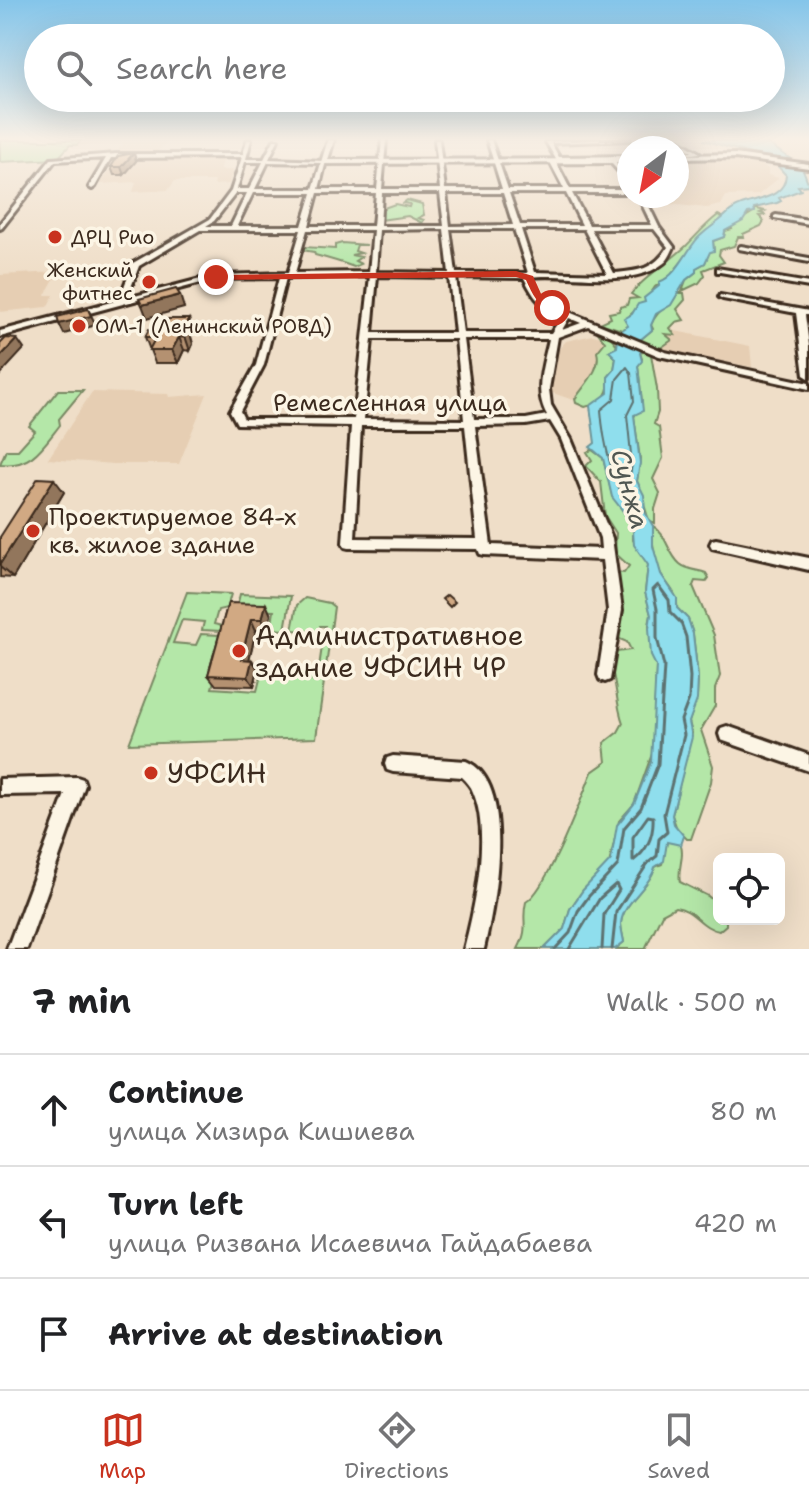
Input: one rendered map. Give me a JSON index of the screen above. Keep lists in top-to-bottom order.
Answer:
{
  "streets": {
    "street": ["Ремесленная улица"]
  },
  "water": ["Сунжа"],
  "places": [
    "ДРЦ Рио",
    "Женский фитнес",
    "ОМ-1 (Ленинский РОВД)",
    "Проектируемое 84-х кв. жилое здание",
    "Административное здание УФСИН ЧР",
    "УФСИН"
  ],
  "north": "bottom left",
  "page": {
    "search": "Search here",
    "heading": ["7 min", "Walk · 500 m"],
    "list": [
      ["Continue", "улица Хизира Кишиева", "80 m"],
      ["Turn left", "улица Ризвана Исаевича Гайдабаева", "420 m"],
      "Arrive at destination"
    ],
    "nav": ["Map", "Directions", "Saved"]
  }
}
